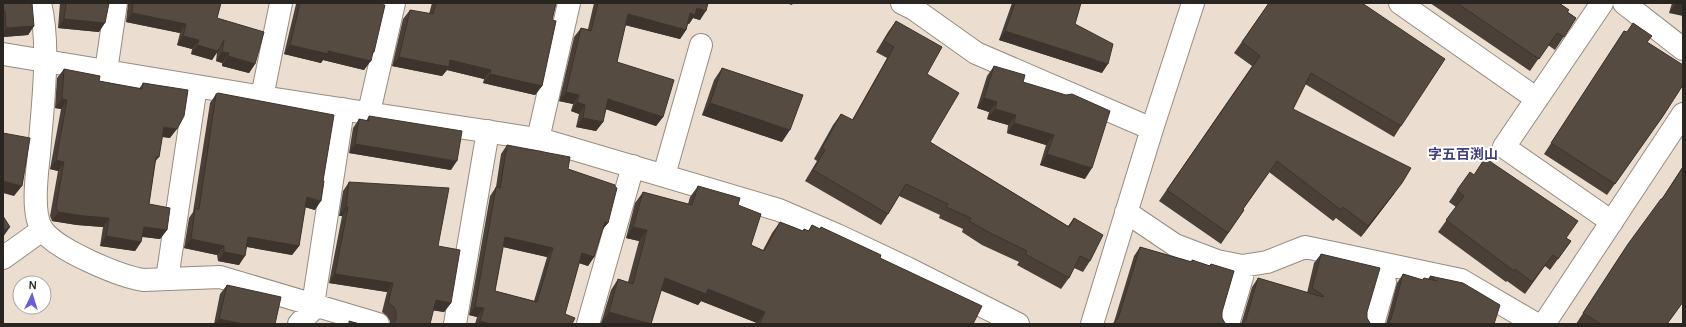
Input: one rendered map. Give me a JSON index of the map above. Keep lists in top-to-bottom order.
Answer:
{
  "districts": ["字五百渕山"],
  "north": "top"
}
